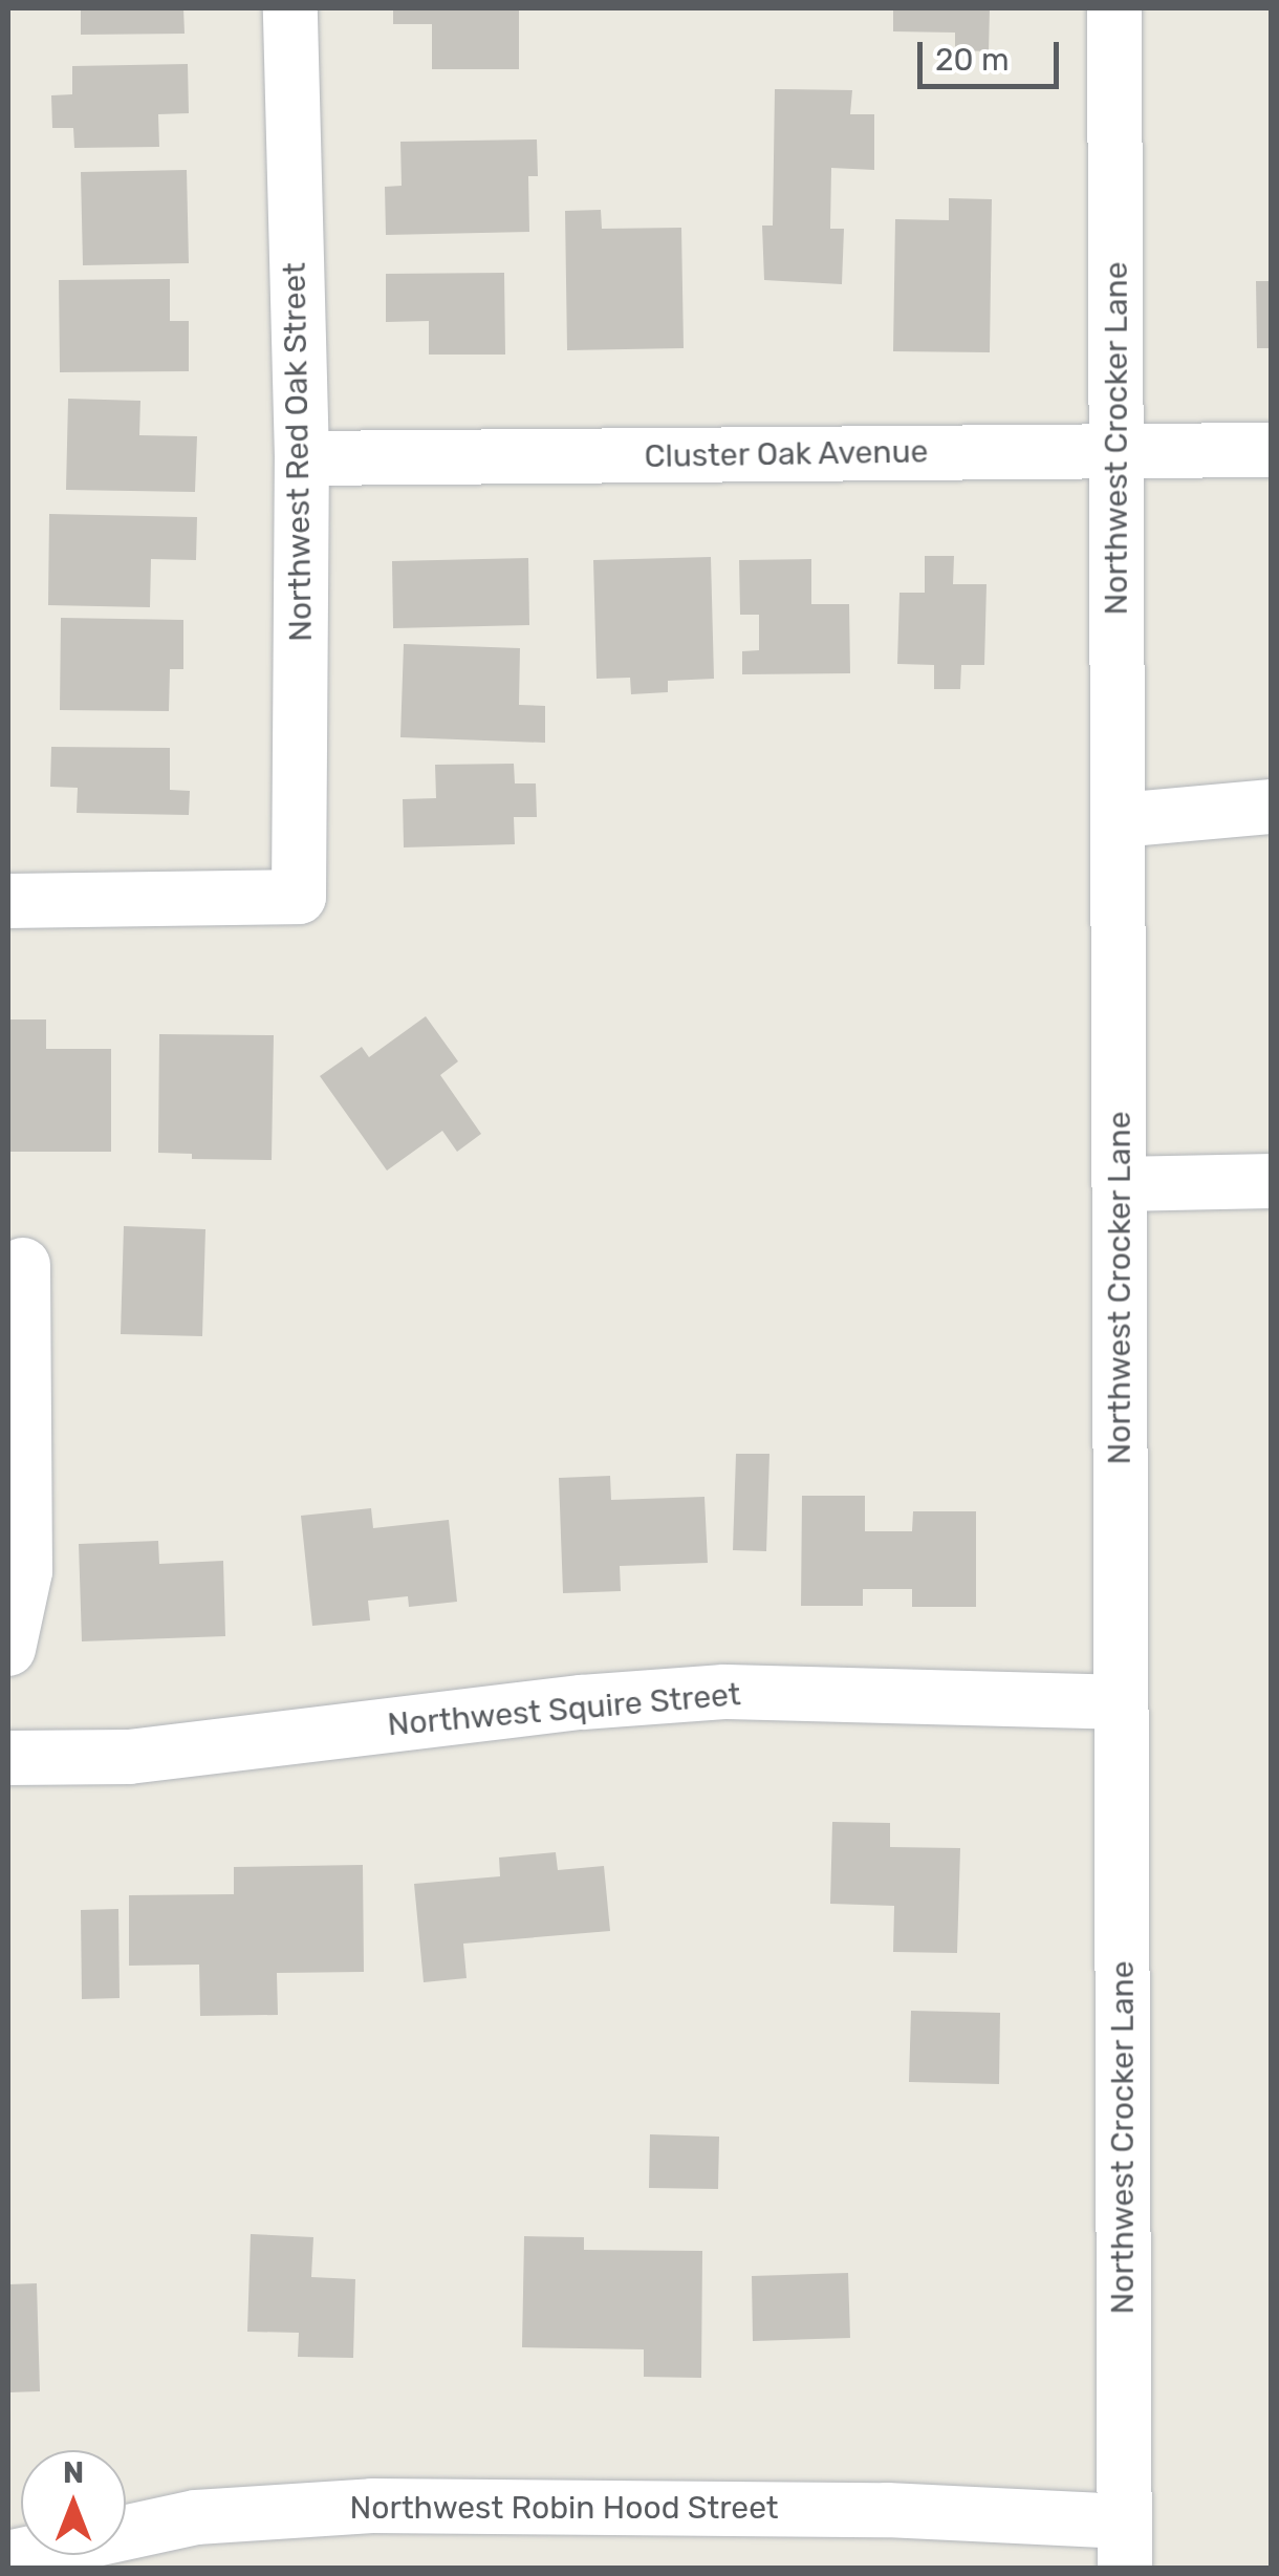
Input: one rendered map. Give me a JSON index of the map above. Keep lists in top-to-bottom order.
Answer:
{
  "streets": {
    "street": [
      "Northwest Crocker Lane",
      "Northwest Red Oak Street",
      "Cluster Oak Avenue",
      "Northwest Squire Street",
      "Northwest Robin Hood Street"
    ]
  },
  "crossings": [
    ["Northwest Crocker Lane", "Cluster Oak Avenue"],
    ["Northwest Crocker Lane", "Northwest Squire Street"],
    ["Northwest Crocker Lane", "Northwest Robin Hood Street"],
    ["Northwest Red Oak Street", "Cluster Oak Avenue"]
  ],
  "scale_bar": "20 m",
  "north": "top"
}
